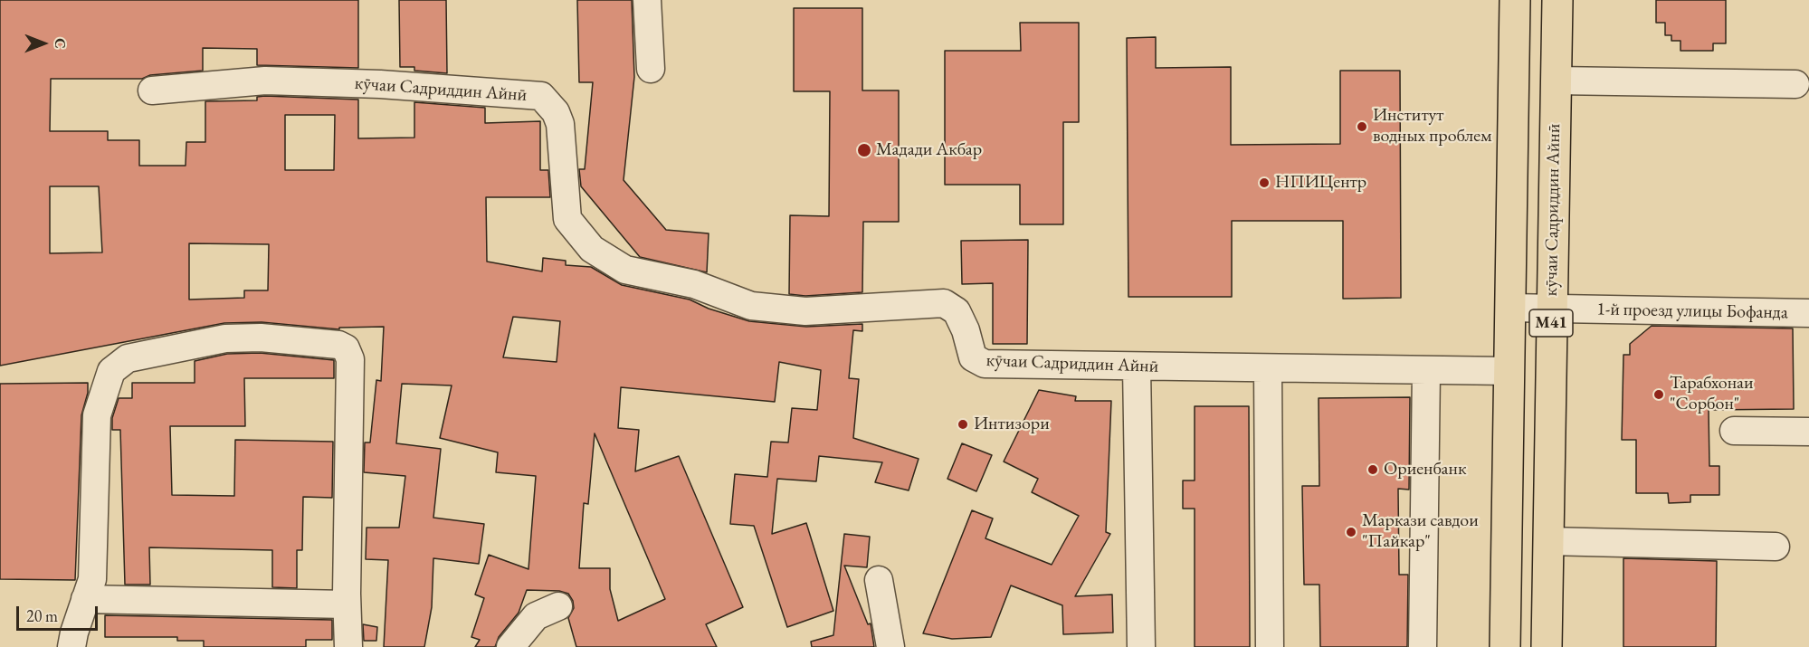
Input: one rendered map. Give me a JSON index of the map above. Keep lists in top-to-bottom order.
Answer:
{
  "streets": {
    "highway": ["кӯчаи Садриддин Айнӣ", "M41"],
    "street": ["1-й проезд улицы Бофанда"]
  },
  "crossings": [
    ["кӯчаи Садриддин Айнӣ", "1-й проезд улицы Бофанда"],
    ["кӯчаи Садриддин Айнӣ", "M41"],
    ["1-й проезд улицы Бофанда", "M41"]
  ],
  "places": [
    "Институт водных проблем",
    "Мадади Акбар",
    "НПИЦентр",
    "Тарабхонаи \"Сорбон\"",
    "Интизори",
    "Ориенбанк",
    "Маркази савдои \"Пайкар\""
  ],
  "scale_bar": "20 m",
  "north": "right"
}
